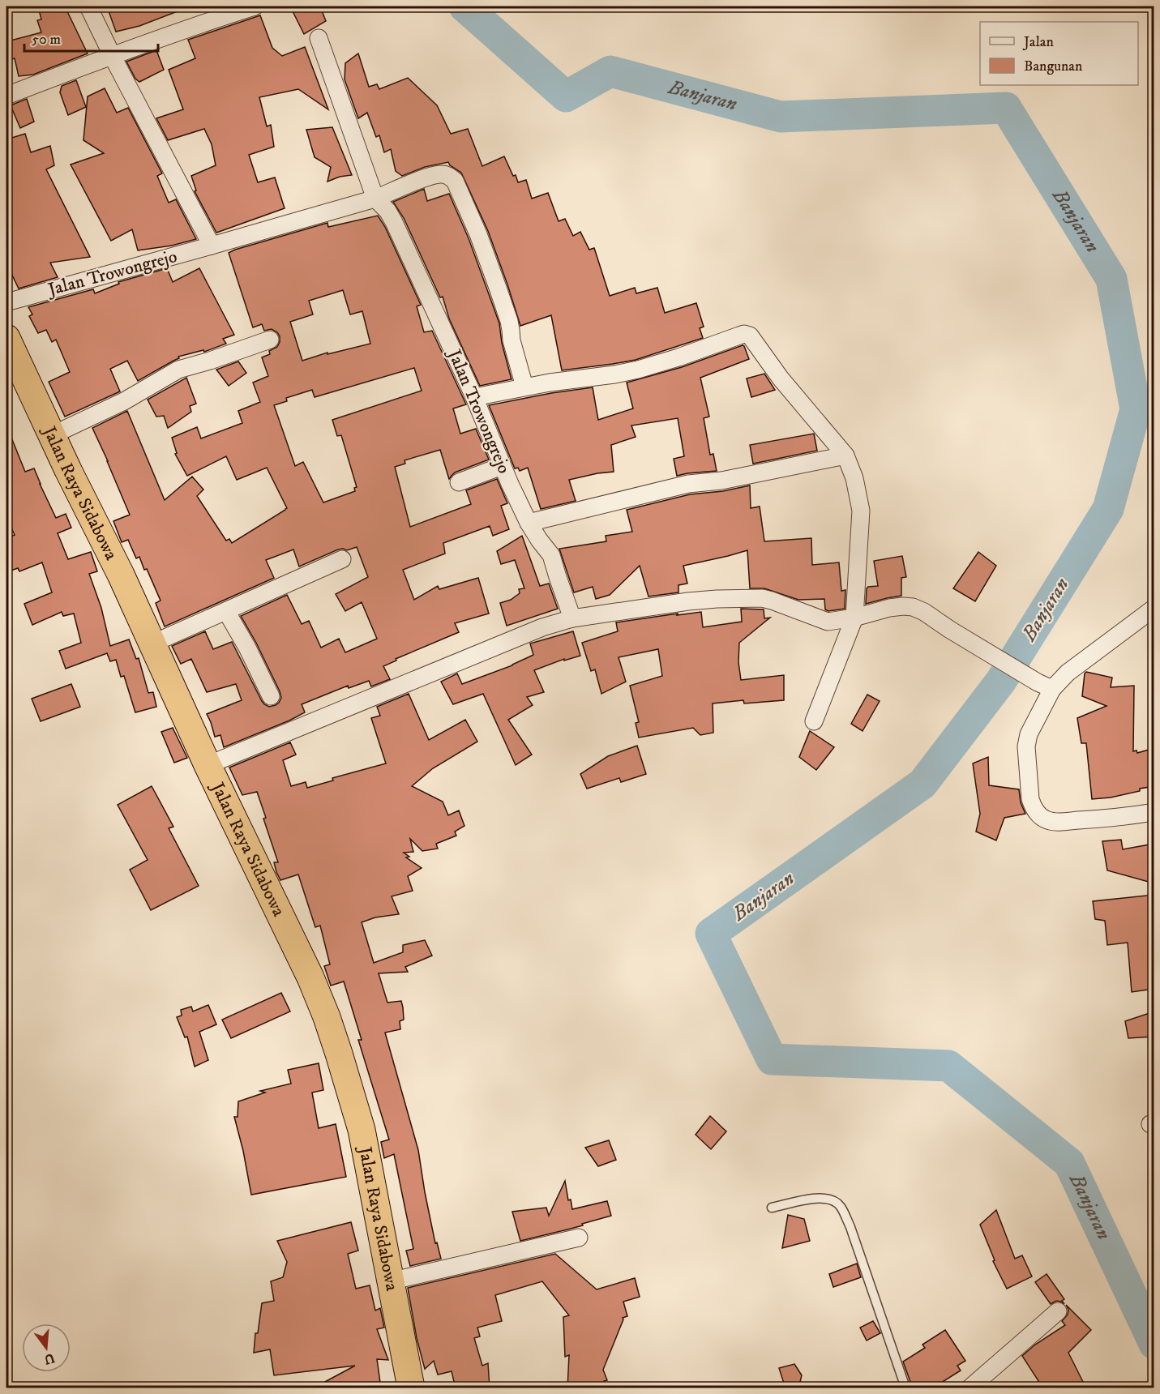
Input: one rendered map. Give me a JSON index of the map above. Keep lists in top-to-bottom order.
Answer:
{
  "streets": {
    "highway": ["Jalan Raya Sidabowa"],
    "street": ["Jalan Trowongrejo"]
  },
  "water": ["Banjaran"],
  "legend": ["Jalan", "Bangunan"],
  "scale_bar": "50 m",
  "north": "bottom"
}
